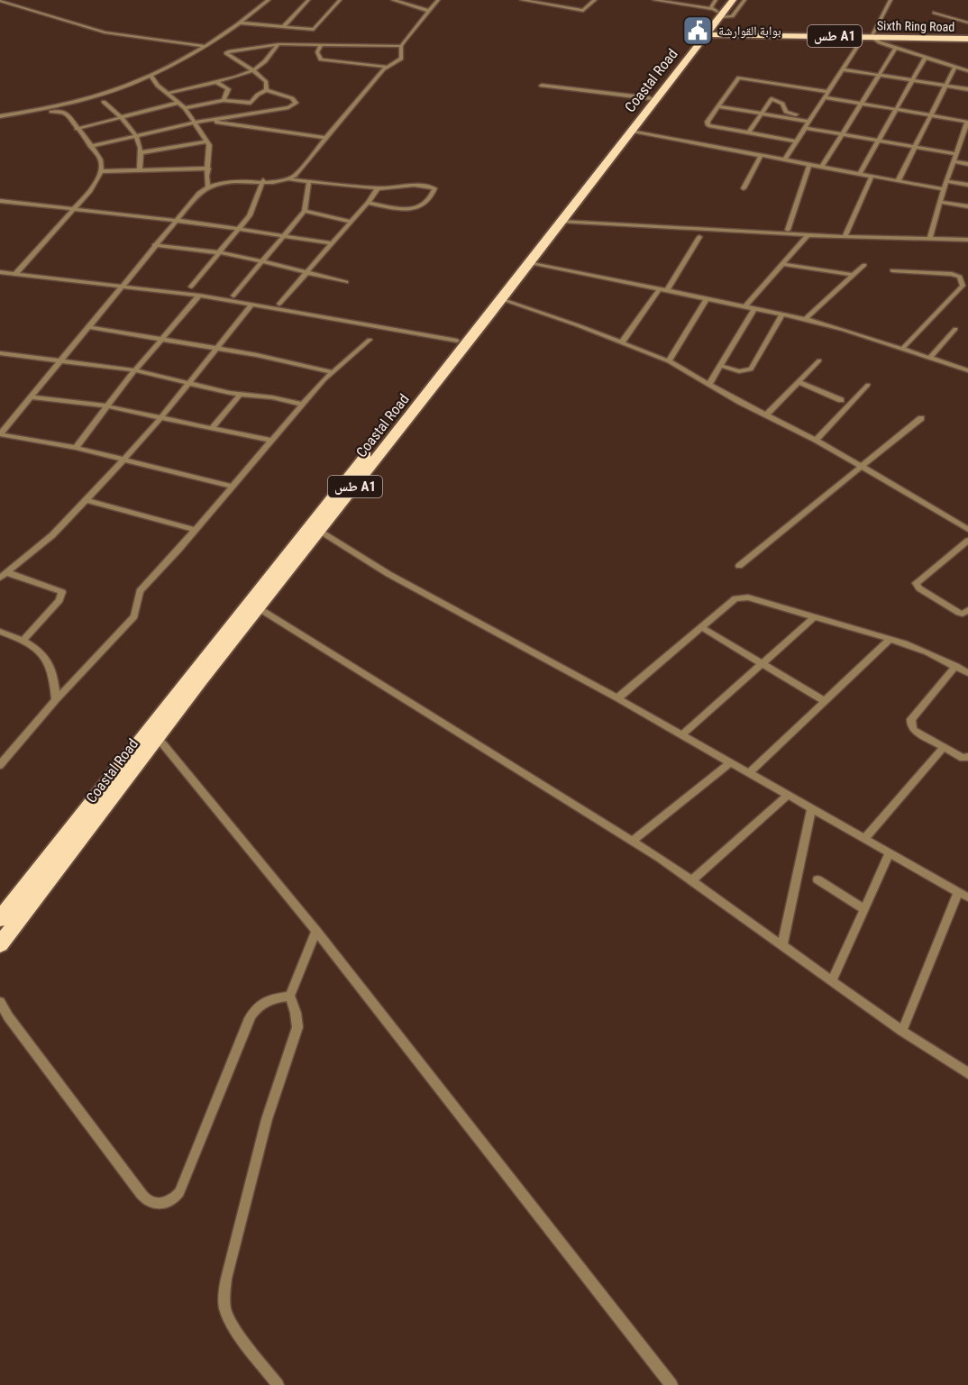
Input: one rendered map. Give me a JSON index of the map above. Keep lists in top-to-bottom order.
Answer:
{
  "streets": {
    "highway": ["Sixth Ring Road", "طس A1", "Coastal Road"]
  },
  "crossings": [
    ["Sixth Ring Road", "Coastal Road"]
  ],
  "places": {
    "public building": ["بوابة القوارشة"]
  }
}
